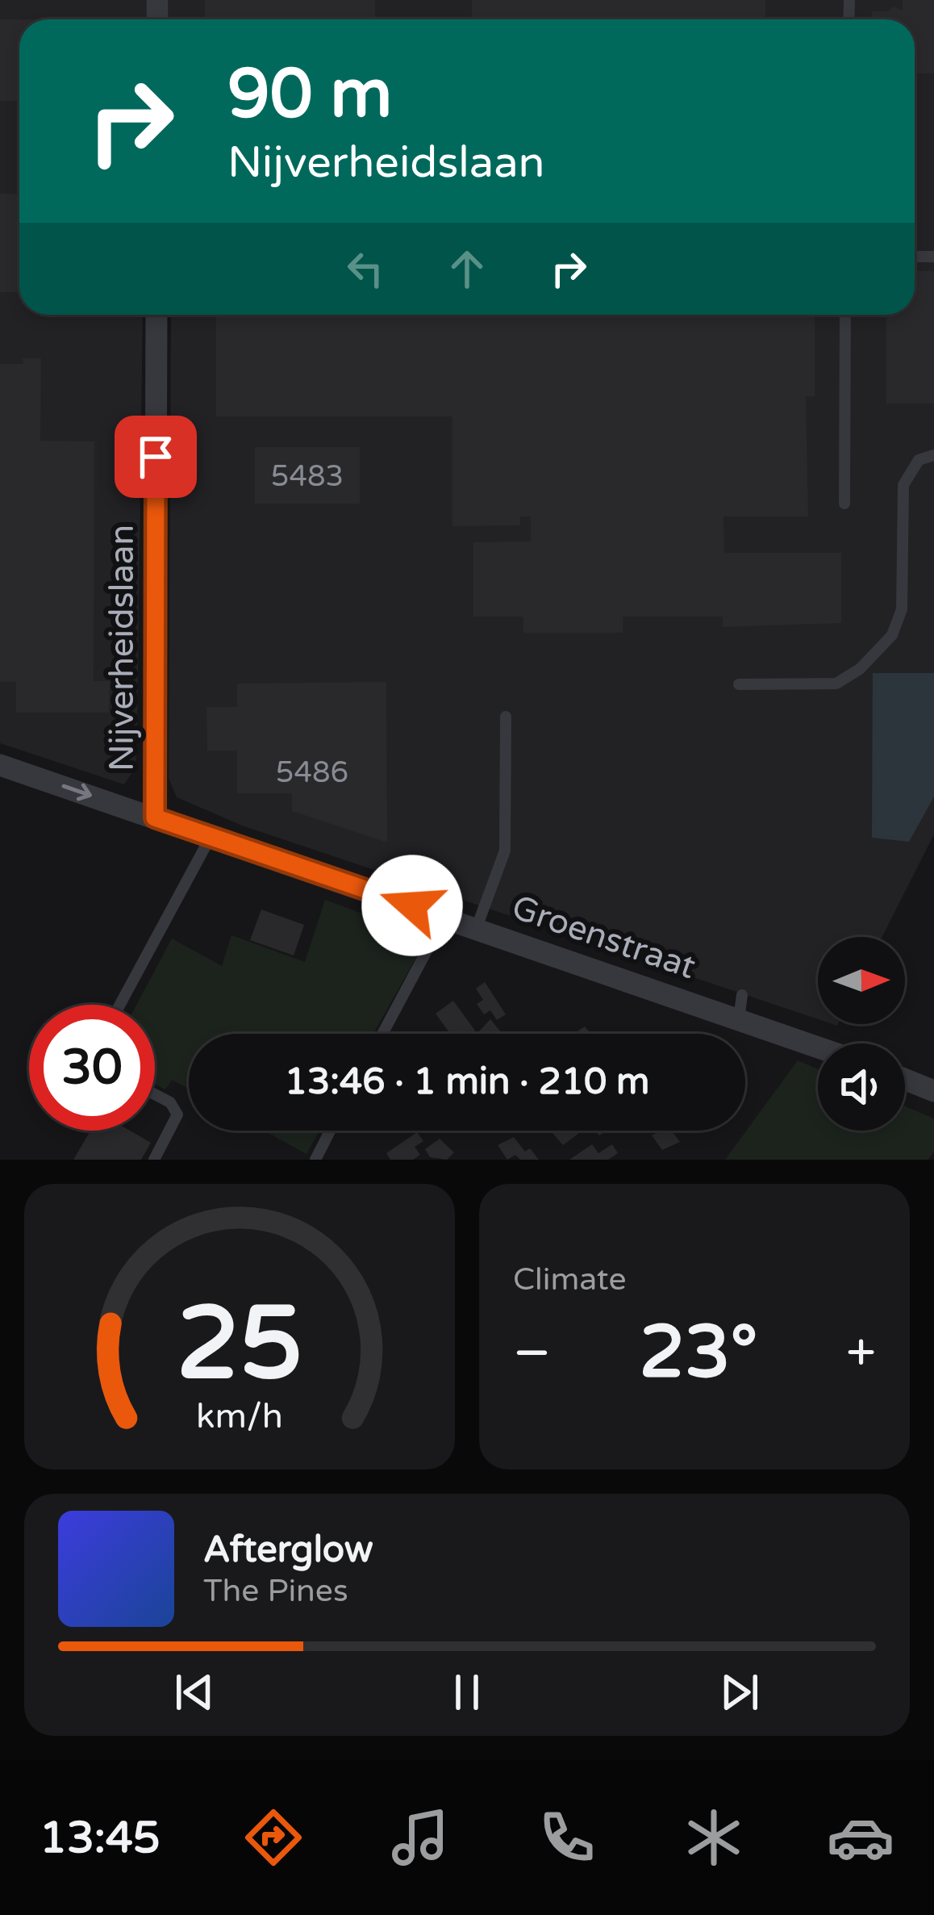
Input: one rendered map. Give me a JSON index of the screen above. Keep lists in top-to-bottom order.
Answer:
{
  "streets": {
    "street": ["Nijverheidslaan", "Groenstraat"]
  },
  "crossings": [
    ["Nijverheidslaan", "Groenstraat"]
  ],
  "house_numbers": ["5483", "5486"],
  "north": "right",
  "page": {
    "turn": ["90 m", "Nijverheidslaan"],
    "limit": "30",
    "trip": "13:46 · 1 min · 210 m",
    "tile": "Climate",
    "heat": ["−", "23°", "+"],
    "song": ["Afterglow", "The Pines"],
    "tabs": "13:45",
    "gauge": ["25", "km/h"]
  }
}
